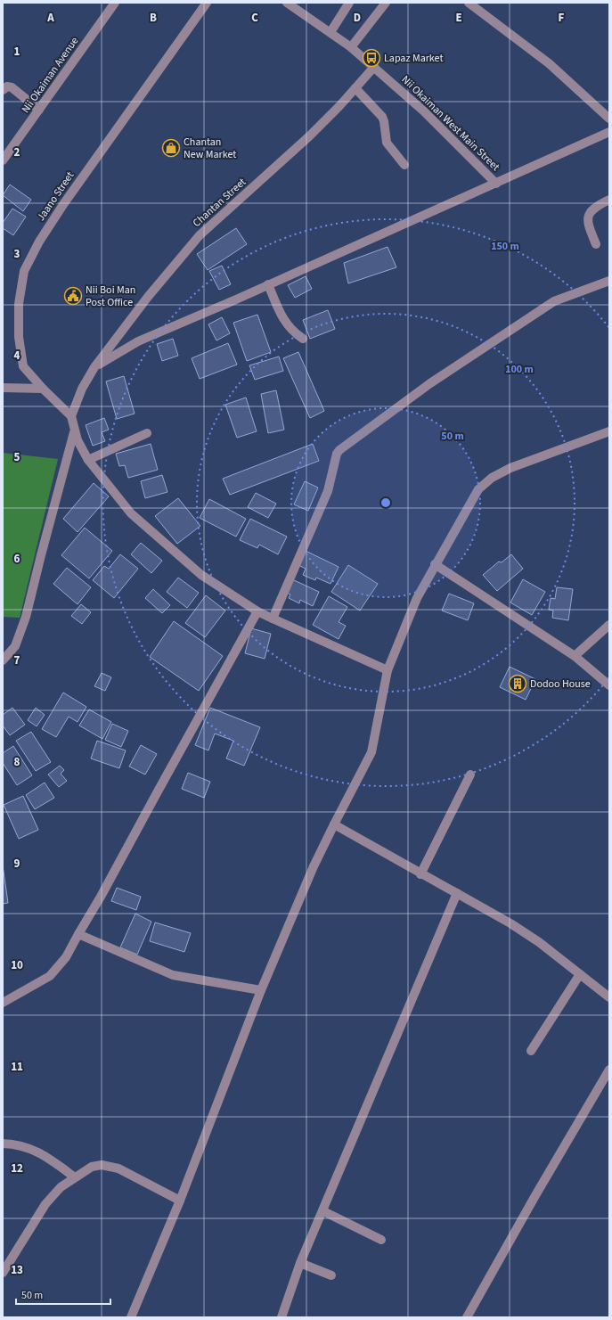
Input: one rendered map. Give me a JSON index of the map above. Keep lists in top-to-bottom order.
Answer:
{
  "streets": {
    "street": [
      "Nii Okaiman Avenue",
      "Nii Okaiman West Main Street",
      "Jaano Street",
      "Chantan Street"
    ]
  },
  "crossings": [
    ["Nii Okaiman West Main Street", "Chantan Street"],
    ["Jaano Street", "Chantan Street"]
  ],
  "places": {
    "bus stop": ["Lapaz Market"],
    "shop": ["Chantan New Market"],
    "public building": ["Nii Boi Man Post Office"],
    "building": ["Dodoo House"]
  },
  "scale_bar": "50 m",
  "grid": {
    "columns": [
      "A",
      "B",
      "C",
      "D",
      "E",
      "F"
    ],
    "rows": [
      "1",
      "2",
      "3",
      "4",
      "5",
      "6",
      "7",
      "8",
      "9",
      "10",
      "11",
      "12",
      "13"
    ]
  },
  "rings": ["150 m", "100 m", "50 m"]
}
